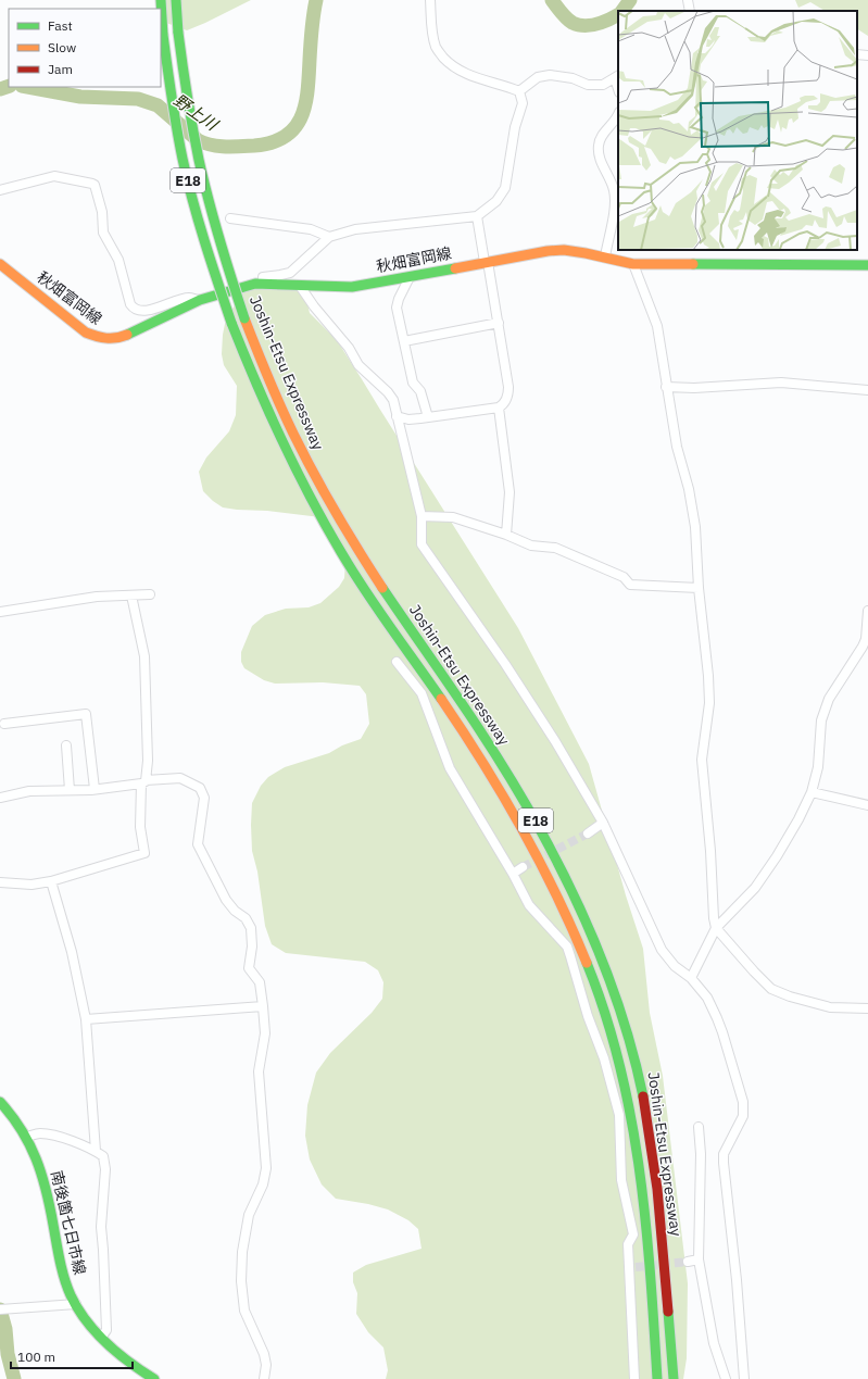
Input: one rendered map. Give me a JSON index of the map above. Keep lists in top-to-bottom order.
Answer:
{
  "streets": {
    "main road": [
      "E18",
      "秋畑富岡線",
      "Joshin-Etsu Expressway",
      "南後箇七日市線"
    ]
  },
  "water": ["野上川"],
  "legend": ["Fast", "Slow", "Jam"],
  "scale_bar": "100 m"
}
